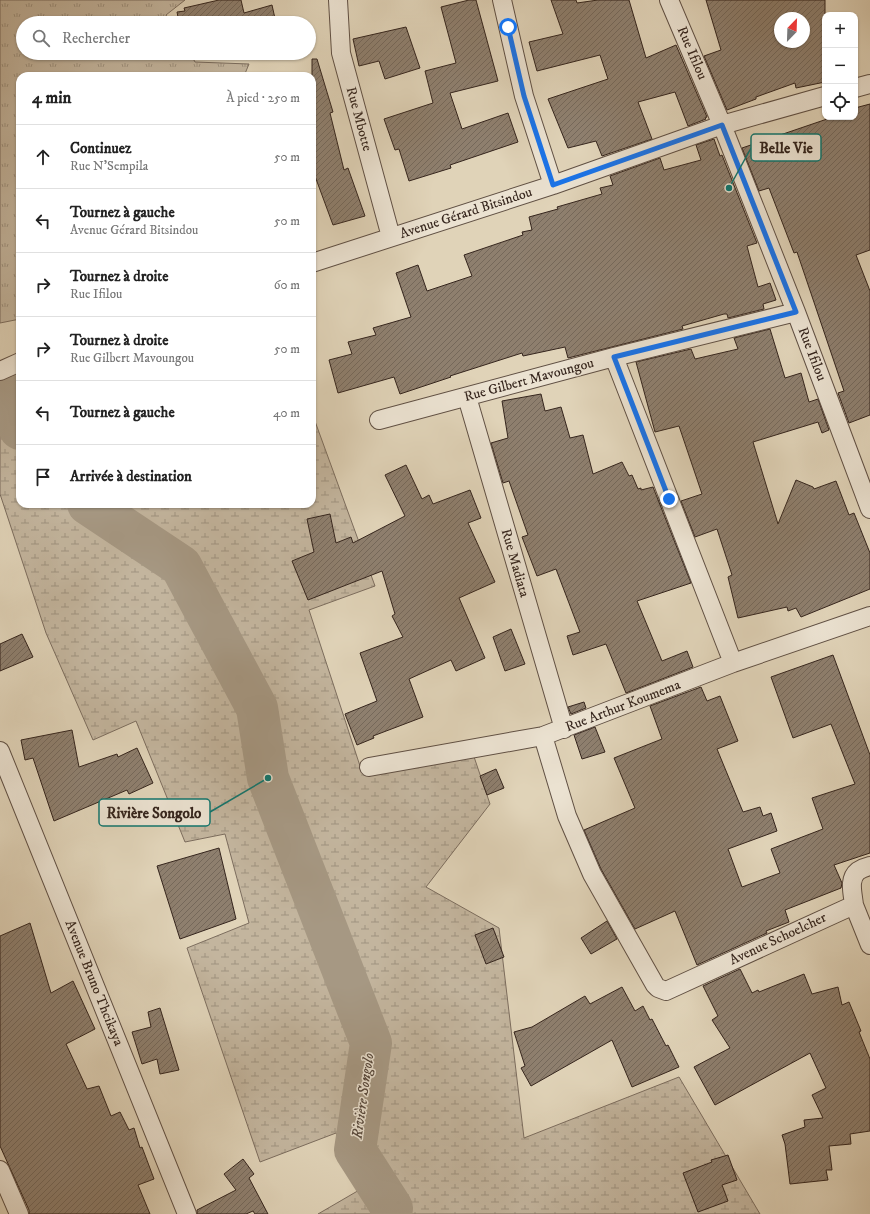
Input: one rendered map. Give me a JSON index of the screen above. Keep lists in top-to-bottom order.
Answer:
{
  "streets": {
    "street": [
      "Rue Ifilou",
      "Rue Mbotte",
      "Avenue Gérard Bitsindou",
      "Rue Gilbert Mavoungou",
      "Rue Madiata",
      "Rue Arthur Koumema",
      "Avenue Schoelcher",
      "Avenue Bruno Thcikaya"
    ]
  },
  "crossings": [
    ["Rue Ifilou", "Avenue Gérard Bitsindou"],
    ["Rue Ifilou", "Rue Gilbert Mavoungou"],
    ["Rue Mbotte", "Avenue Gérard Bitsindou"],
    ["Rue Gilbert Mavoungou", "Rue Madiata"],
    ["Rue Madiata", "Rue Arthur Koumema"],
    ["Rue Arthur Koumema", "Avenue Schoelcher"]
  ],
  "water": ["Rivière Songolo"],
  "places": ["Belle Vie", "Rivière Songolo"],
  "north": "top right",
  "page": {
    "map_buttons": ["+", "−"],
    "search": "Rechercher",
    "heading": ["4 min", "À pied · 250 m"],
    "list": [
      ["Continuez", "Rue N'Sempila", "50 m"],
      ["Tournez à gauche", "Avenue Gérard Bitsindou", "50 m"],
      ["Tournez à droite", "Rue Ifilou", "60 m"],
      ["Tournez à droite", "Rue Gilbert Mavoungou", "50 m"],
      ["Tournez à gauche", "40 m"],
      "Arrivée à destination"
    ]
  }
}
